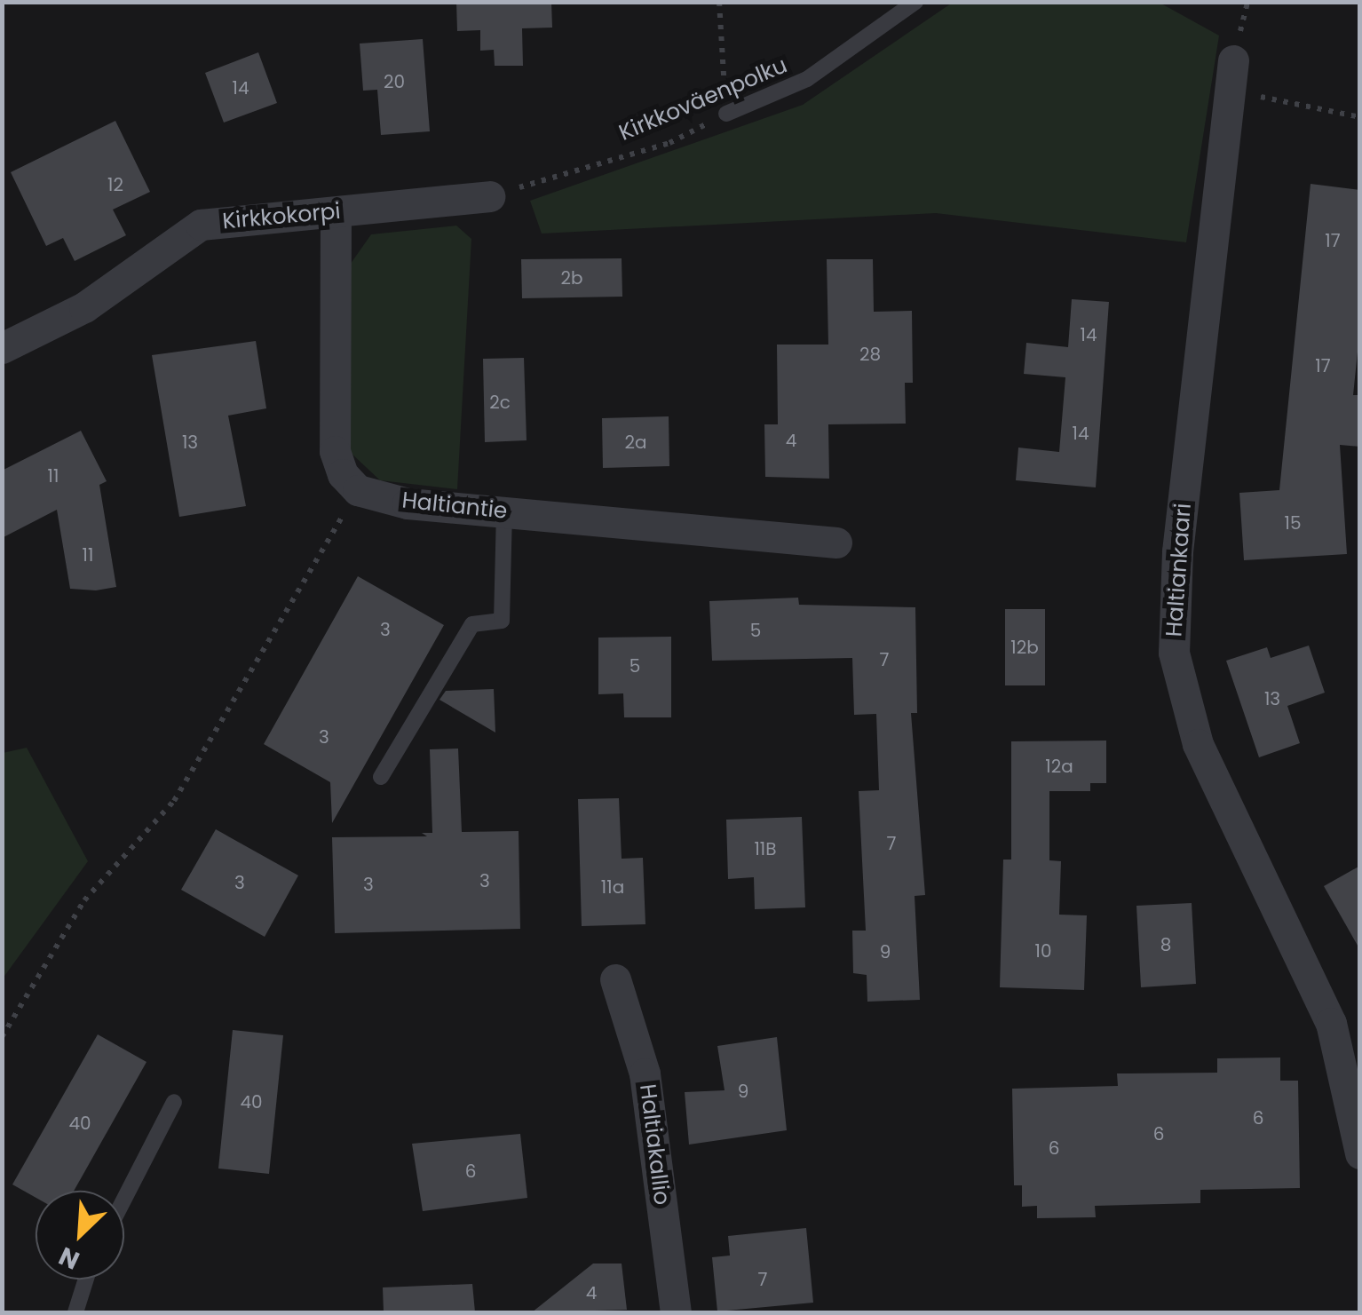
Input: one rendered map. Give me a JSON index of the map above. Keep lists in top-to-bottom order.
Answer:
{
  "streets": {
    "street": [
      "Kirkkokorpi",
      "Haltiantie",
      "Haltiankaari",
      "Haltiakallio"
    ],
    "lane": ["Kirkkoväenpolku"]
  },
  "crossings": [
    ["Kirkkoväenpolku", "Kirkkokorpi"]
  ],
  "house_numbers": [
    "20",
    "14",
    "12",
    "17",
    "2b",
    "14",
    "28",
    "17",
    "2c",
    "14",
    "4",
    "13",
    "2a",
    "11",
    "15",
    "11",
    "3",
    "5",
    "12b",
    "7",
    "5",
    "13",
    "3",
    "12a",
    "7",
    "11B",
    "3",
    "3",
    "3",
    "11a",
    "8",
    "10",
    "9",
    "9",
    "40",
    "6",
    "40",
    "6",
    "6",
    "6",
    "7",
    "4"
  ],
  "north": "bottom left"
}
